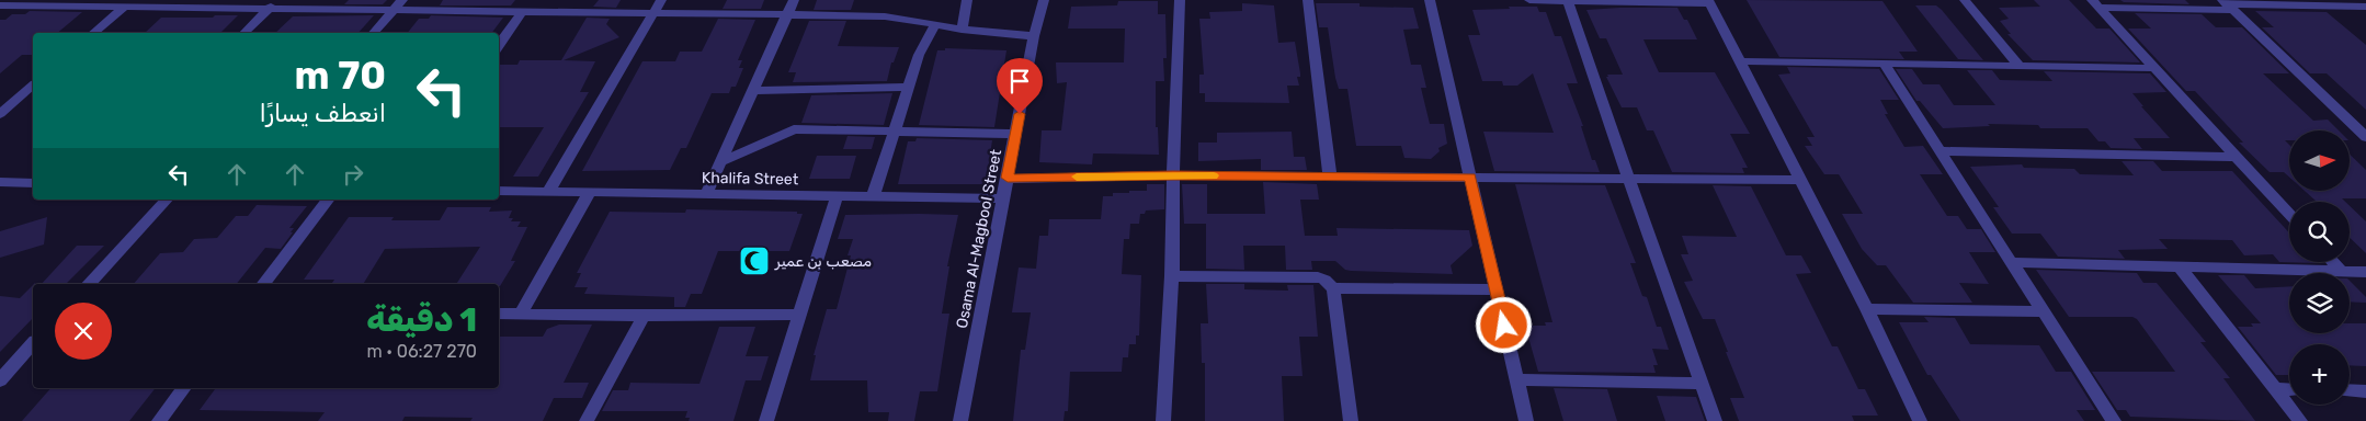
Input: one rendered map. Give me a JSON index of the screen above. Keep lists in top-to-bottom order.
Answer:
{
  "streets": {
    "street": ["Khalifa Street", "Osama Al-Magbool Street"]
  },
  "crossings": [
    ["Khalifa Street", "Osama Al-Magbool Street"]
  ],
  "places": {
    "mosque": ["مصعب بن عمير"]
  },
  "north": "right",
  "page": {
    "turn": ["70 m", "انعطف يسارًا"],
    "map_buttons": "+",
    "heading": ["1 دقيقة", "270 m · 06:27"]
  }
}
